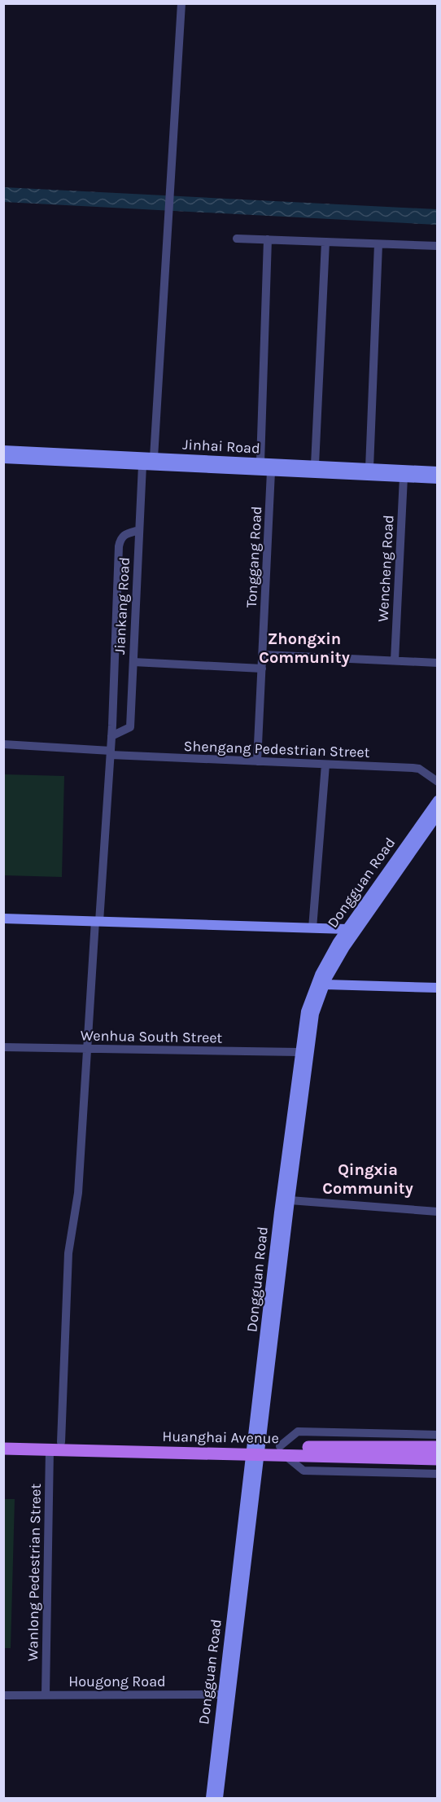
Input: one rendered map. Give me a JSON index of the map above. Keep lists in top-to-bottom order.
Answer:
{
  "streets": {
    "main road": ["Jinhai Road", "Dongguan Road", "Huanghai Avenue"],
    "street": [
      "Tonggang Road",
      "Wencheng Road",
      "Jiankang Road",
      "Shengang Pedestrian Street",
      "Wenhua South Street",
      "Wanlong Pedestrian Street",
      "Hougong Road"
    ]
  },
  "crossings": [
    ["Jinhai Road", "Tonggang Road"],
    ["Jinhai Road", "Wencheng Road"],
    ["Jinhai Road", "Jiankang Road"],
    ["Tonggang Road", "Shengang Pedestrian Street"],
    ["Dongguan Road", "Wenhua South Street"],
    ["Dongguan Road", "Huanghai Avenue"],
    ["Dongguan Road", "Hougong Road"],
    ["Huanghai Avenue", "Wanlong Pedestrian Street"],
    ["Wanlong Pedestrian Street", "Hougong Road"]
  ],
  "districts": ["Zhongxin Community", "Qingxia Community"]
}
